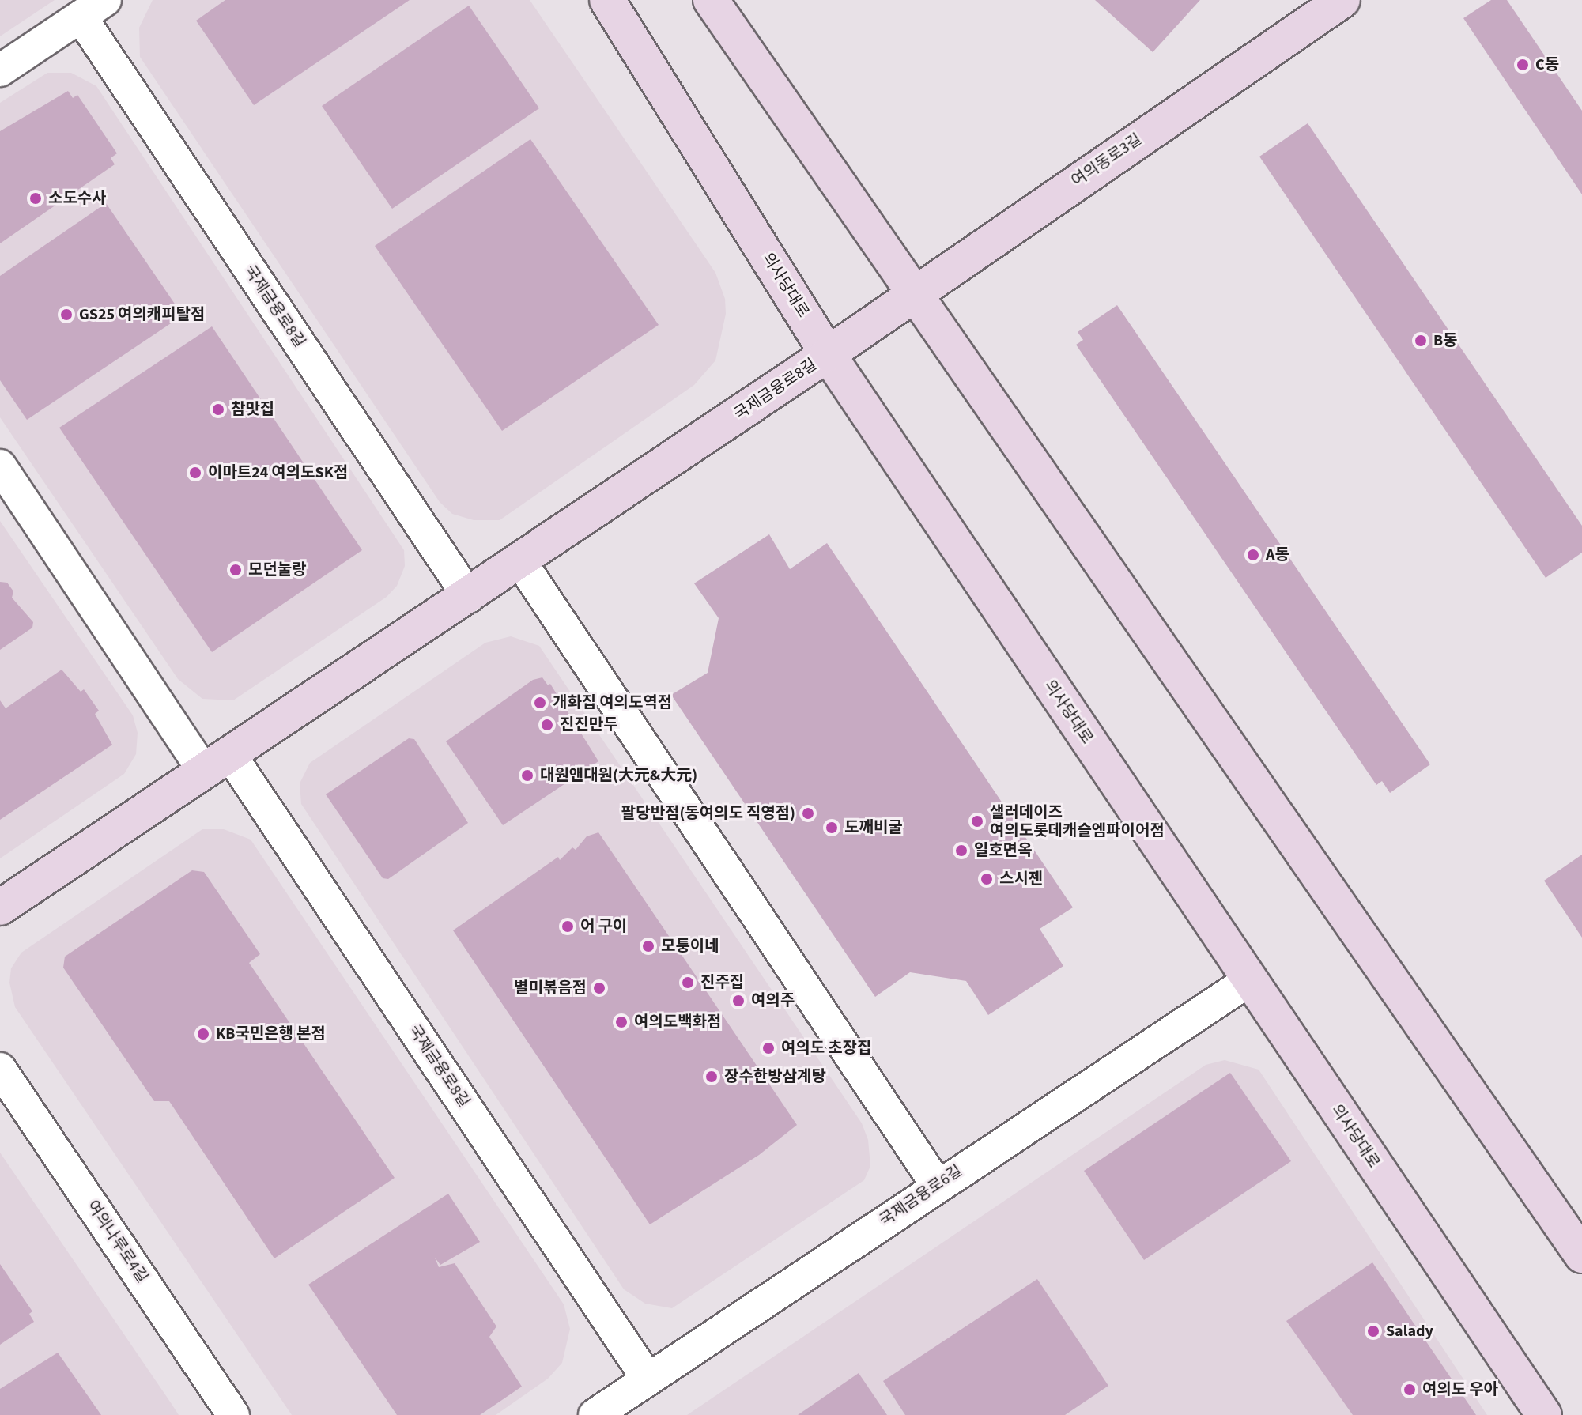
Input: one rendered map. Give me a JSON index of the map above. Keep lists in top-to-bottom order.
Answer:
{
  "streets": {
    "main road": ["여의동로3길", "의사당대로", "국제금융로8길"],
    "street": ["국제금융로6길", "여의나루로4길"]
  },
  "crossings": [
    ["여의동로3길", "국제금융로8길"],
    ["의사당대로", "국제금융로8길"],
    ["의사당대로", "국제금융로6길"],
    ["국제금융로8길", "국제금융로6길"]
  ],
  "places": [
    "C동",
    "소도수사",
    "GS25 여의캐피탈점",
    "B동",
    "참맛집",
    "이마트24 여의도SK점",
    "A동",
    "모던눌랑",
    "개화집 여의도역점",
    "진진만두",
    "대원앤대원(大元&大元)",
    "팔당반점(동여의도 직영점)",
    "샐러데이즈 여의도롯데캐슬엠파이어점",
    "도깨비굴",
    "일호면옥",
    "스시젠",
    "어 구이",
    "모퉁이네",
    "진주집",
    "별미볶음점",
    "여의주",
    "여의도백화점",
    "KB국민은행 본점",
    "여의도 초장집",
    "장수한방삼계탕",
    "Salady",
    "여의도 우아"
  ]
}
